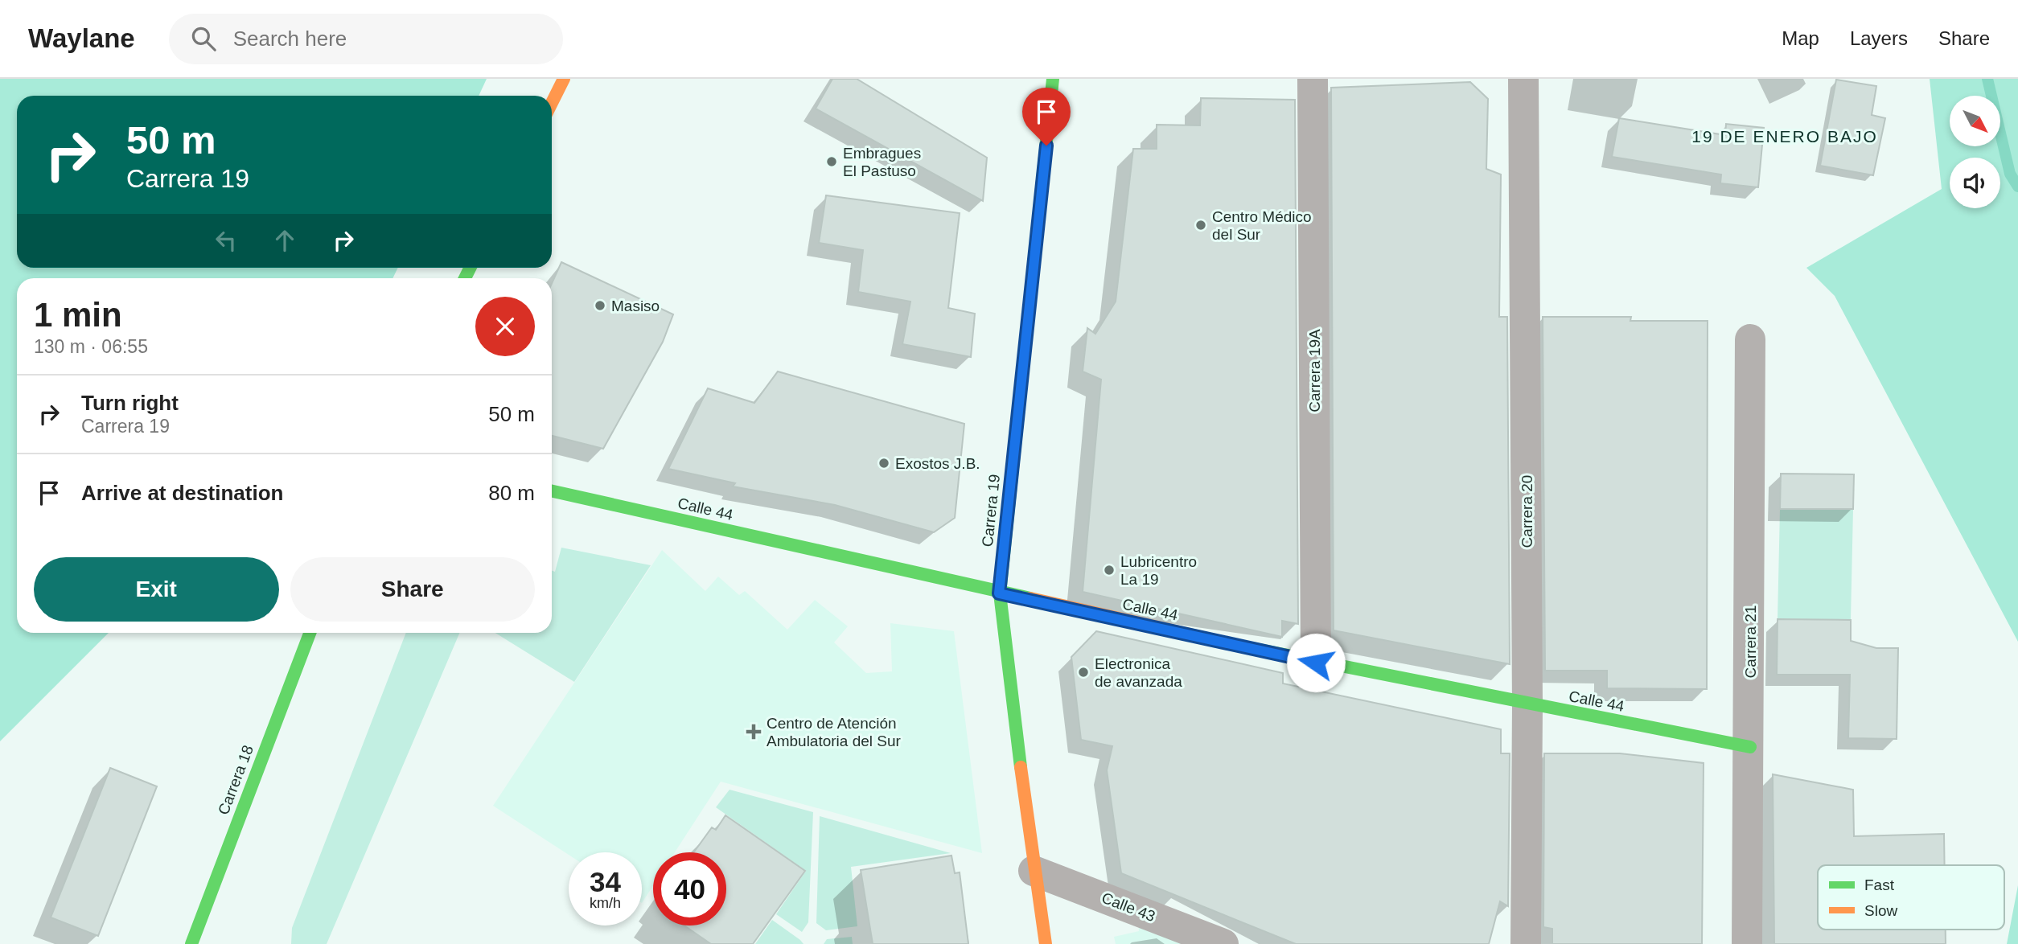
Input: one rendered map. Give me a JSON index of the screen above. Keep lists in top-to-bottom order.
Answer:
{
  "streets": {
    "main road": ["Calle 44", "Carrera 19", "Carrera 18"],
    "street": [
      "Carrera 19A",
      "Carrera 20",
      "Carrera 21",
      "Calle 43"
    ]
  },
  "crossings": [
    ["Carrera 19A", "Calle 44"],
    ["Calle 44", "Carrera 19"],
    ["Calle 44", "Carrera 20"],
    ["Calle 44", "Carrera 21"],
    ["Carrera 19", "Calle 43"]
  ],
  "districts": ["19 DE ENERO BAJO"],
  "places": {
    "other": [
      "Embragues El Pastuso",
      "Centro Médico del Sur",
      "Masiso",
      "Exostos J.B.",
      "Lubricentro La 19",
      "Electronica de avanzada"
    ],
    "health": ["Centro de Atención Ambulatoria del Sur"]
  },
  "legend": ["Fast", "Slow"],
  "north": "bottom right",
  "page": {
    "header": "Waylane",
    "search": "Search here",
    "nav": ["Map", "Layers", "Share"],
    "turn": ["50 m", "Carrera 19"],
    "heading": ["1 min", "130 m · 06:55"],
    "list": [
      {
        "name": "Turn right",
        "note": "Carrera 19",
        "value": "50 m"
      },
      {
        "name": "Arrive at destination",
        "value": "80 m"
      }
    ],
    "buttons": ["Exit", "Share"],
    "speed": "34 km/h",
    "limit": "40"
  }
}
